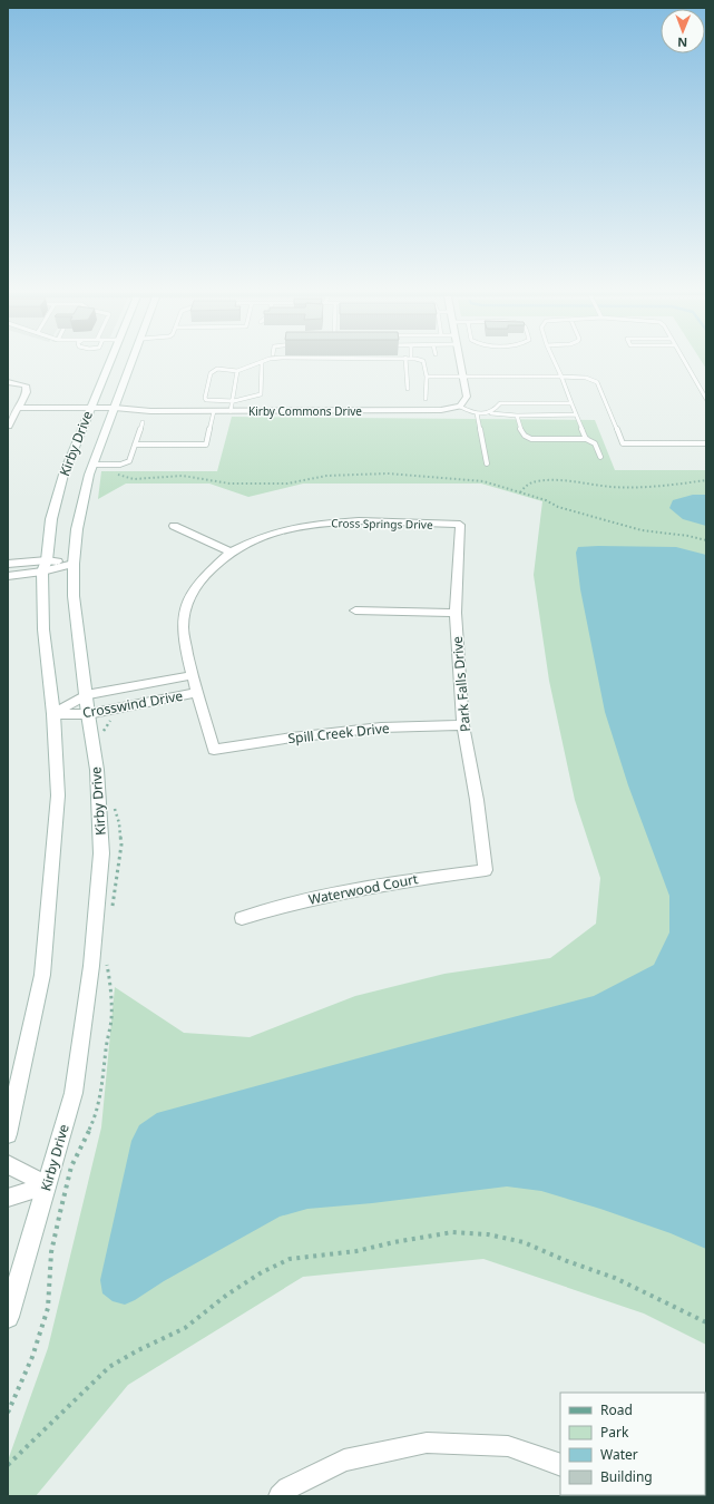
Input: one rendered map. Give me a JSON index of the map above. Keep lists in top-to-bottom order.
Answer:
{
  "streets": {
    "main road": ["Kirby Drive"],
    "street": [
      "Kirby Commons Drive",
      "Cross Springs Drive",
      "Park Falls Drive",
      "Crosswind Drive",
      "Spill Creek Drive",
      "Waterwood Court"
    ]
  },
  "crossings": [
    ["Kirby Commons Drive", "Kirby Drive"],
    ["Kirby Drive", "Crosswind Drive"],
    ["Cross Springs Drive", "Park Falls Drive"],
    ["Cross Springs Drive", "Crosswind Drive"],
    ["Cross Springs Drive", "Spill Creek Drive"],
    ["Park Falls Drive", "Spill Creek Drive"],
    ["Park Falls Drive", "Waterwood Court"]
  ],
  "legend": [
    "Road",
    "Park",
    "Water",
    "Building"
  ],
  "north": "bottom"
}
